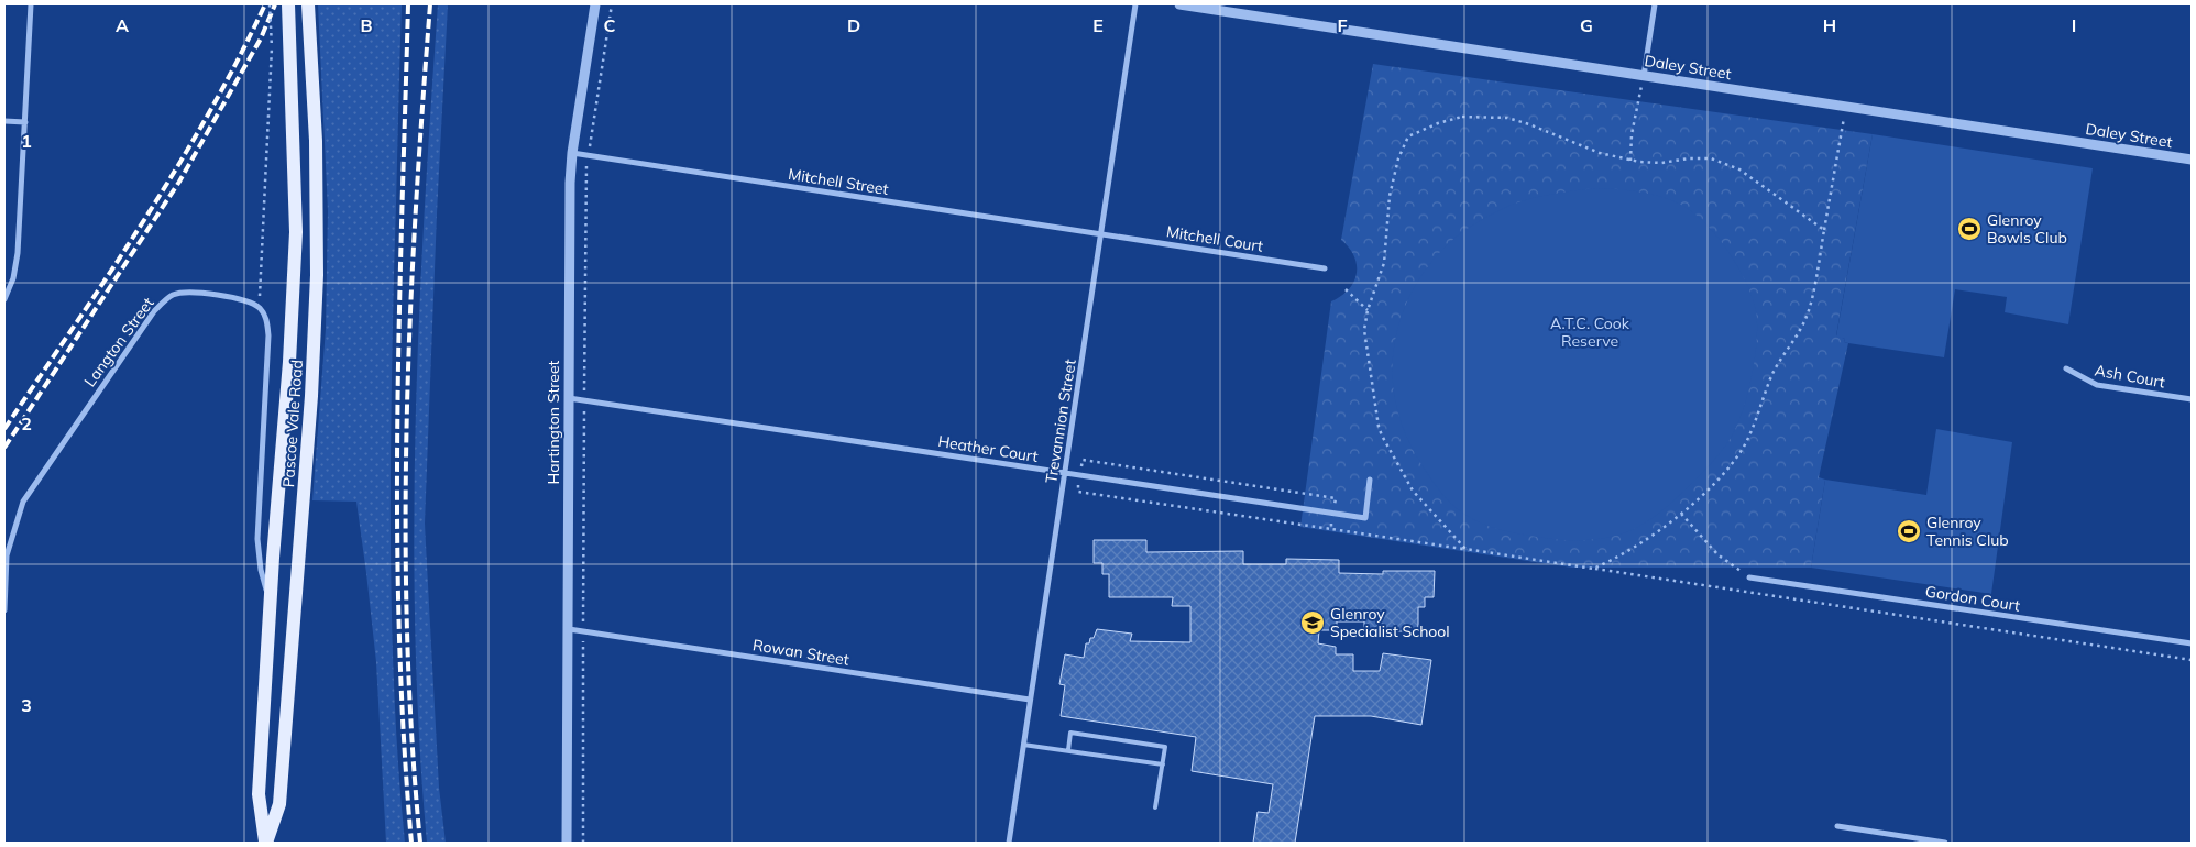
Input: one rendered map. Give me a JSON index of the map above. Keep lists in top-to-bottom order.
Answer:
{
  "streets": {
    "main road": ["Pascoe Vale Road"],
    "street": [
      "Daley Street",
      "Mitchell Street",
      "Mitchell Court",
      "Langton Street",
      "Ash Court",
      "Trevannion Street",
      "Hartington Street",
      "Heather Court",
      "Gordon Court",
      "Rowan Street"
    ]
  },
  "crossings": [
    ["Mitchell Street", "Mitchell Court"],
    ["Mitchell Street", "Trevannion Street"],
    ["Mitchell Street", "Hartington Street"],
    ["Mitchell Court", "Trevannion Street"],
    ["Trevannion Street", "Heather Court"],
    ["Trevannion Street", "Rowan Street"],
    ["Hartington Street", "Heather Court"],
    ["Hartington Street", "Rowan Street"]
  ],
  "parks": ["A.T.C. Cook Reserve"],
  "places": {
    "sports": ["Glenroy Bowls Club", "Glenroy Tennis Club"],
    "school or university": ["Glenroy Specialist School"]
  },
  "grid": {
    "columns": [
      "A",
      "B",
      "C",
      "D",
      "E",
      "F",
      "G",
      "H",
      "I"
    ],
    "rows": ["1", "2", "3"]
  }
}
